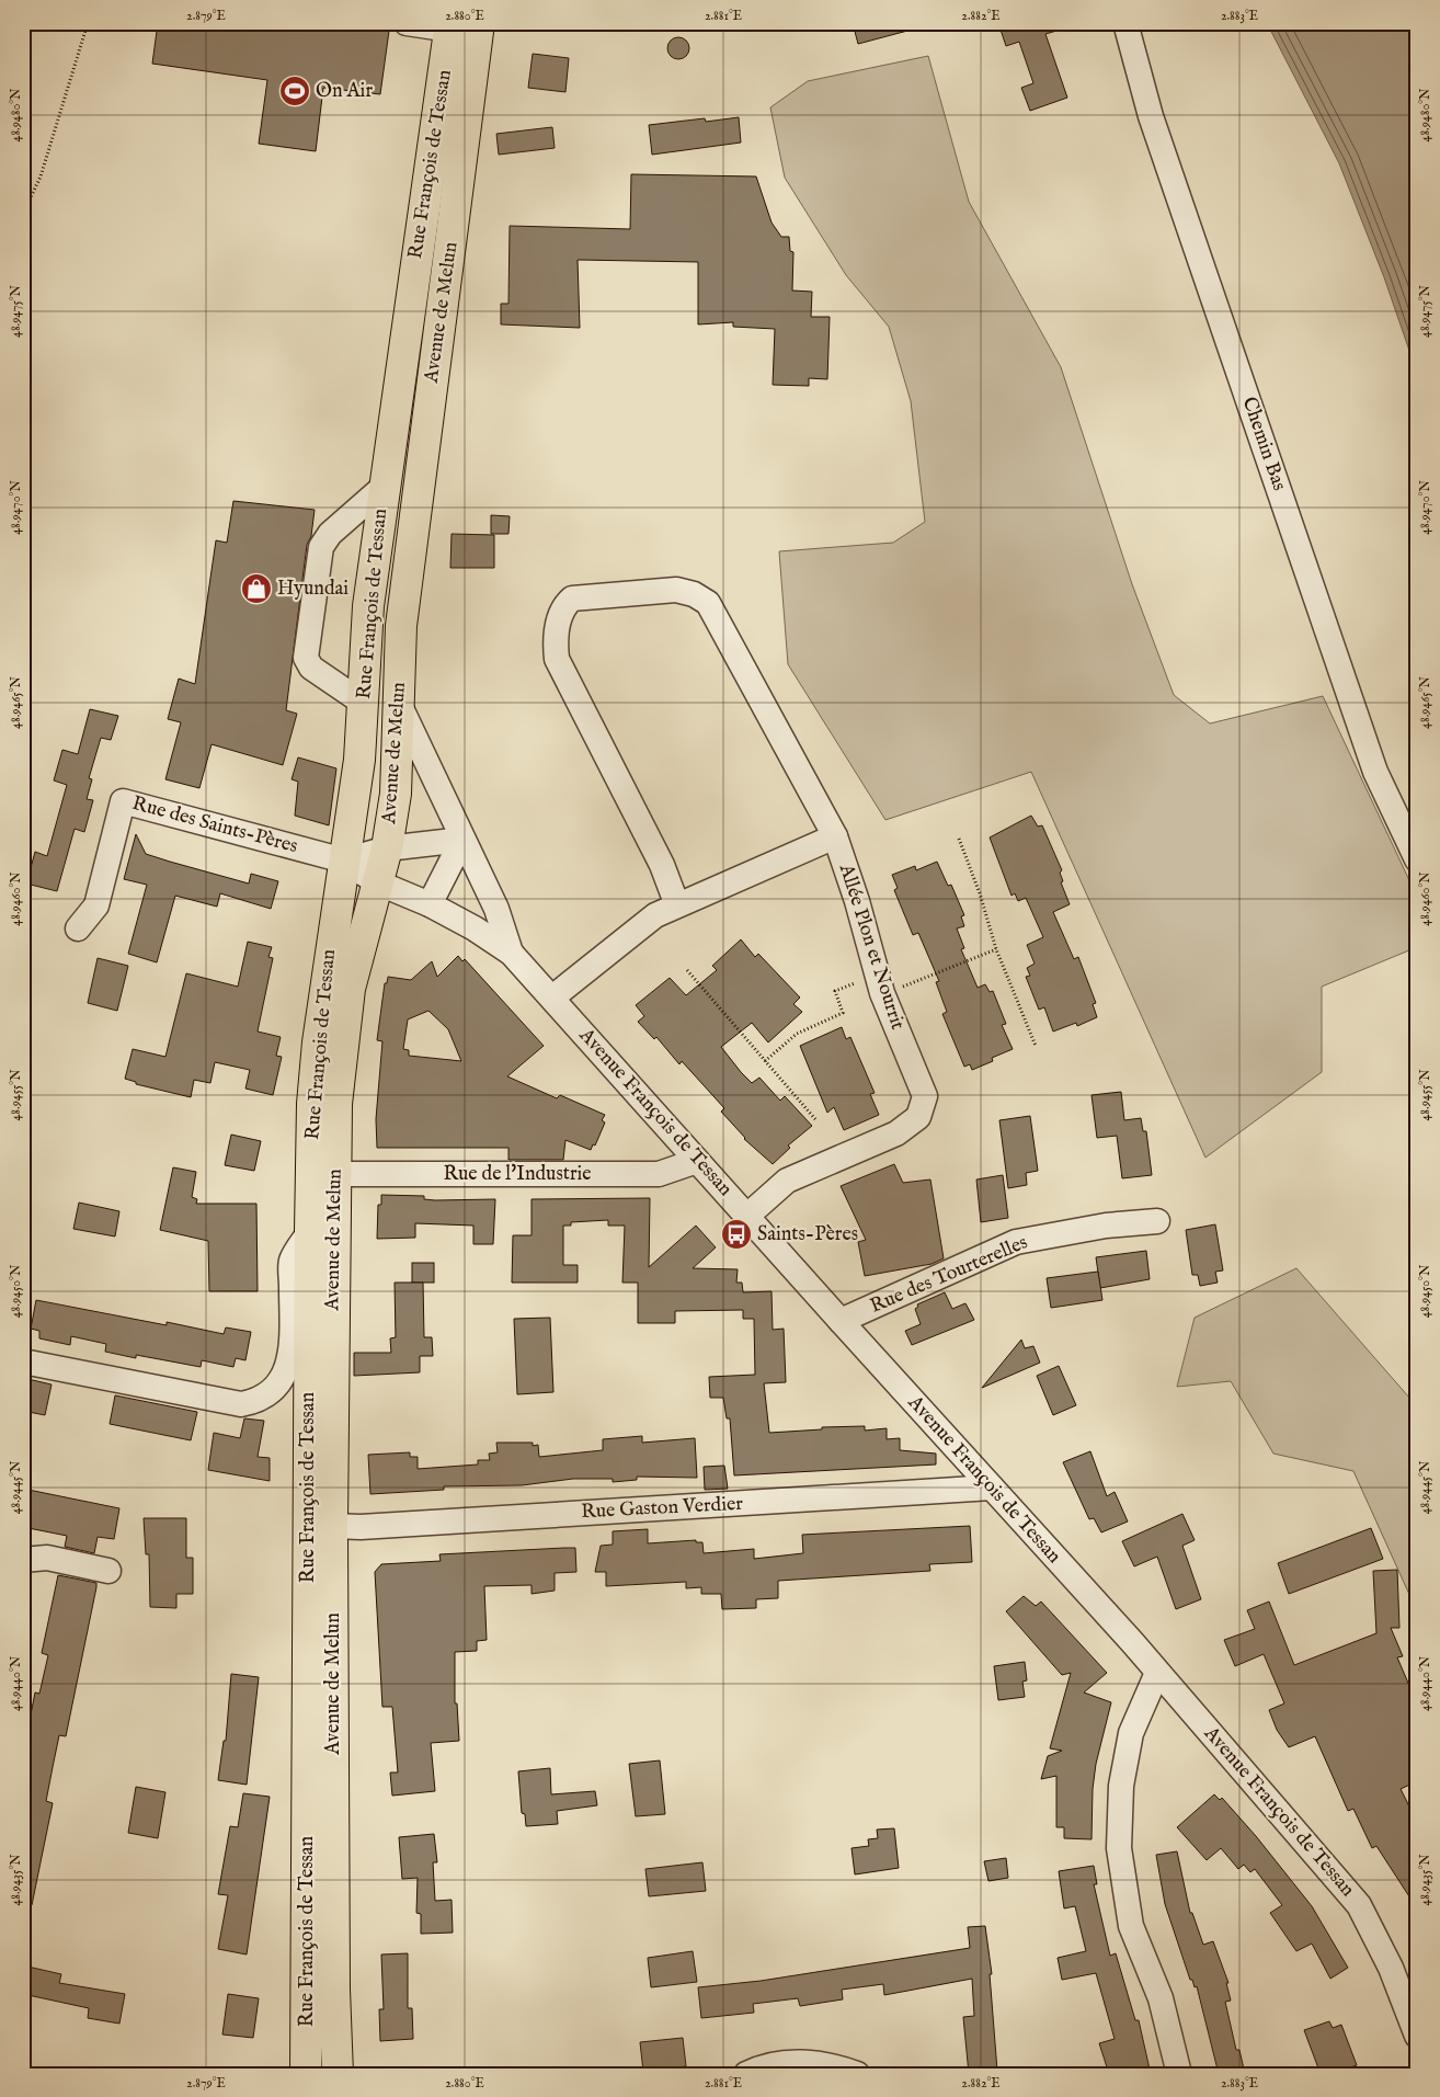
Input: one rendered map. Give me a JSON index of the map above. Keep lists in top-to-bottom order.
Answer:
{
  "streets": {
    "main road": ["Rue François de Tessan", "Avenue de Melun"],
    "street": [
      "Chemin Bas",
      "Rue des Saints-Pères",
      "Allée Plon et Nourrit",
      "Avenue François de Tessan",
      "Rue de l'Industrie",
      "Rue des Tourterelles",
      "Rue Gaston Verdier"
    ]
  },
  "crossings": [
    ["Rue François de Tessan", "Avenue de Melun"],
    ["Rue François de Tessan", "Rue des Saints-Pères"],
    ["Avenue de Melun", "Rue de l'Industrie"],
    ["Avenue de Melun", "Rue Gaston Verdier"],
    ["Allée Plon et Nourrit", "Avenue François de Tessan"],
    ["Avenue François de Tessan", "Rue de l'Industrie"],
    ["Avenue François de Tessan", "Rue des Tourterelles"],
    ["Avenue François de Tessan", "Rue Gaston Verdier"]
  ],
  "places": {
    "sports": ["On Air"],
    "shop": ["Hyundai"],
    "bus stop": ["Saints-Pères"]
  },
  "coordinates": [
    "2.879°E",
    "2.880°E",
    "2.881°E",
    "2.882°E",
    "2.883°E",
    "48.9480°N",
    "48.9475°N",
    "48.9470°N",
    "48.9465°N",
    "48.9460°N",
    "48.9455°N",
    "48.9450°N",
    "48.9445°N",
    "48.9440°N",
    "48.9435°N"
  ]
}
